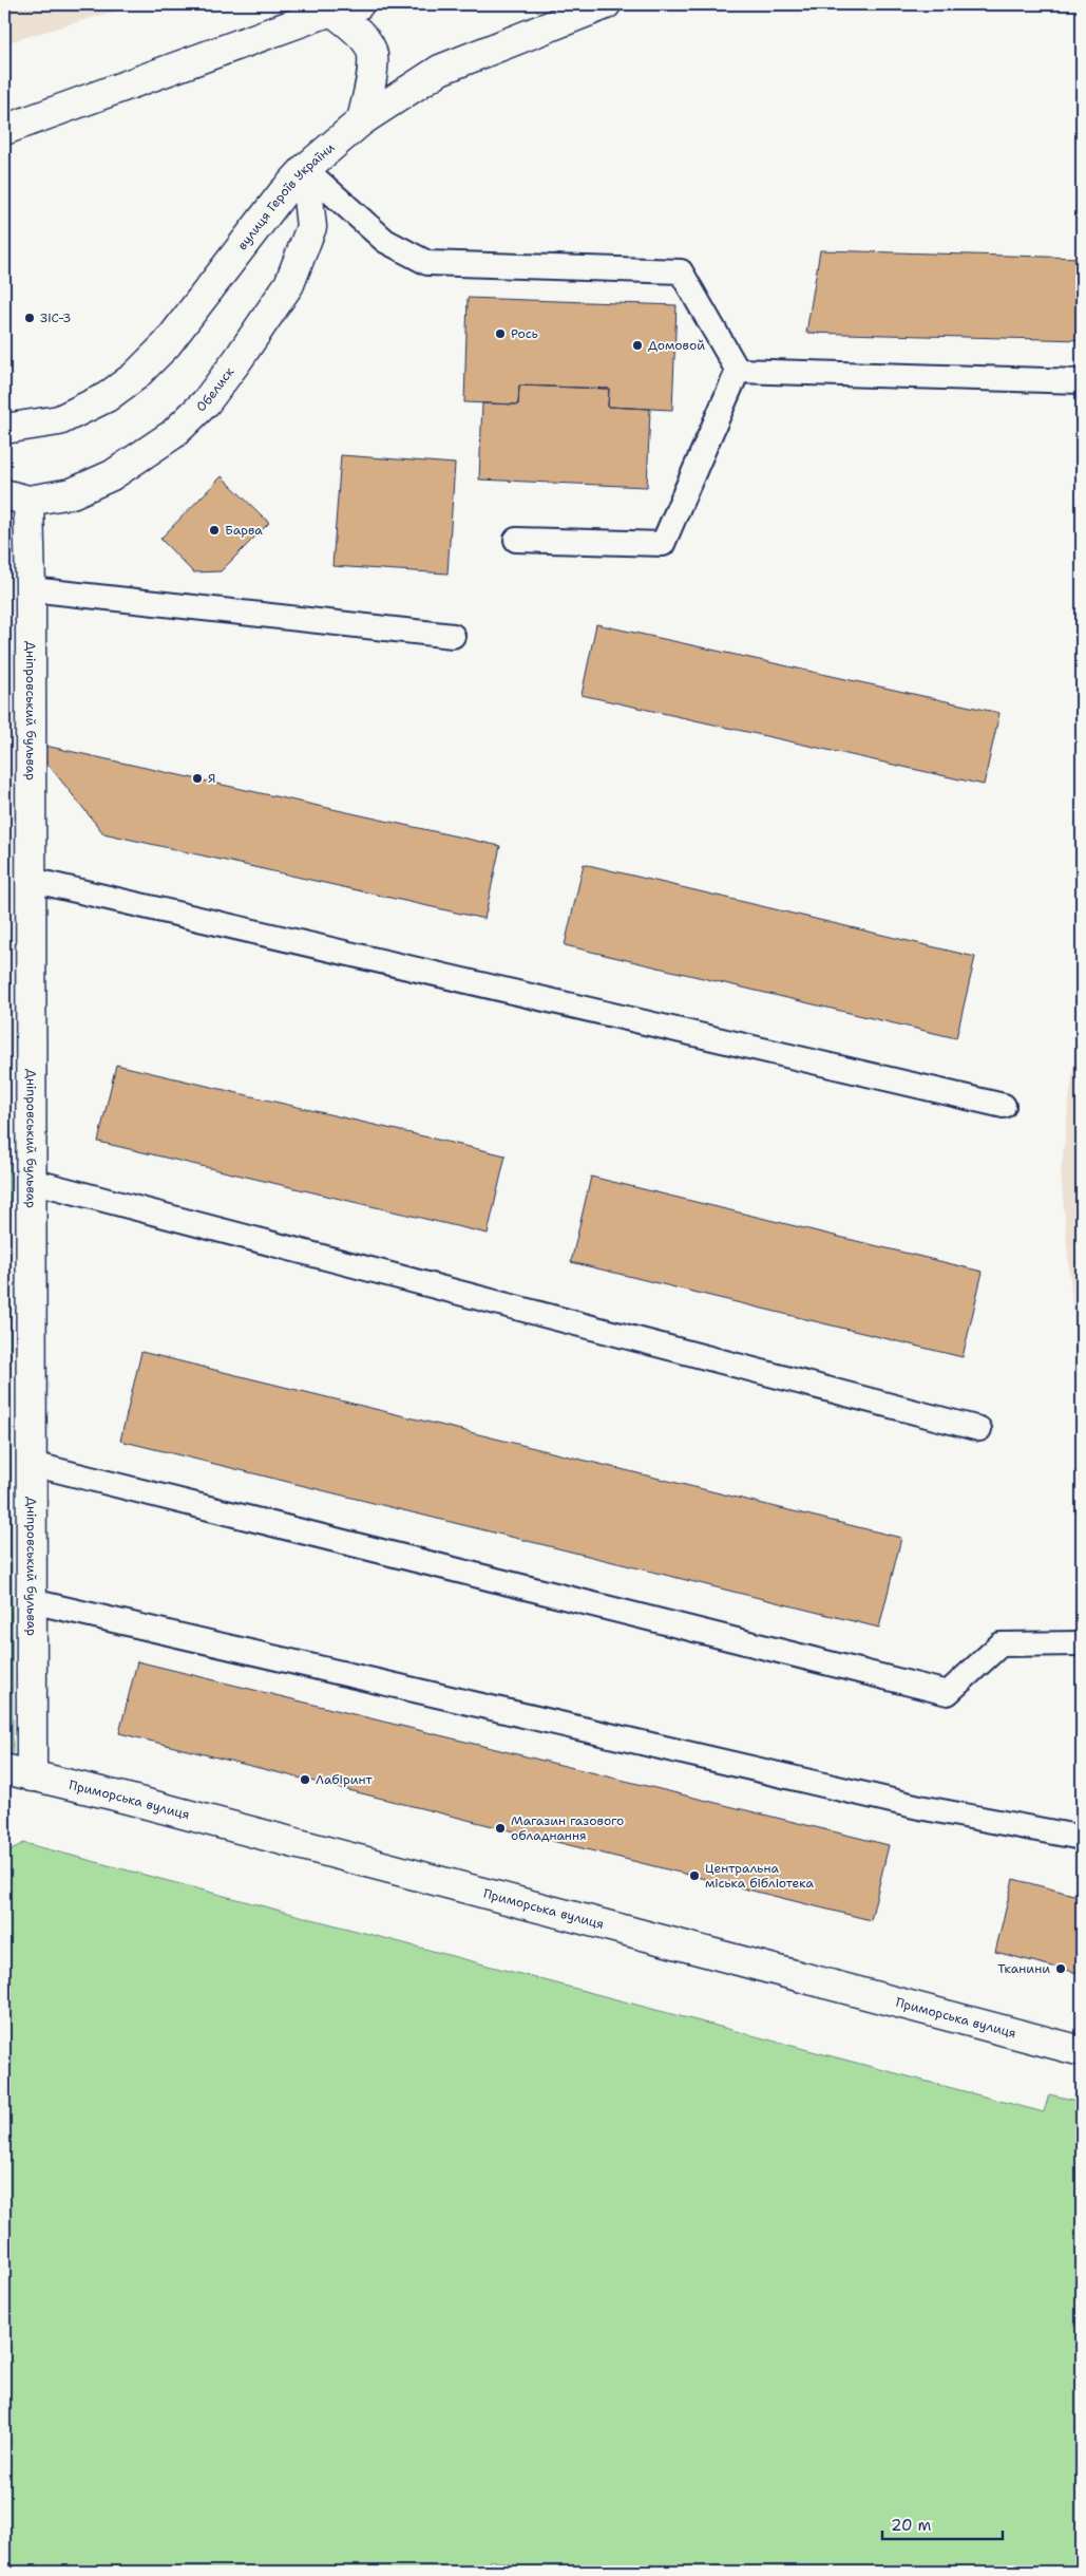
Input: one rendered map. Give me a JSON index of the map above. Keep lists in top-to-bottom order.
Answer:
{
  "streets": {
    "street": [
      "вулиця Героїв України",
      "Обелиск",
      "Дніпровський бульвар",
      "Приморська вулиця"
    ]
  },
  "crossings": [
    ["вулиця Героїв України", "Обелиск"],
    ["Обелиск", "Дніпровський бульвар"],
    ["Дніпровський бульвар", "Приморська вулиця"]
  ],
  "places": [
    "ЗіС-3",
    "Рось",
    "Домовой",
    "Барва",
    "Я",
    "Лабіринт",
    "Магазин газового обладнання",
    "Центральна міська бібліотека",
    "Тканини"
  ],
  "scale_bar": "20 m"
}
